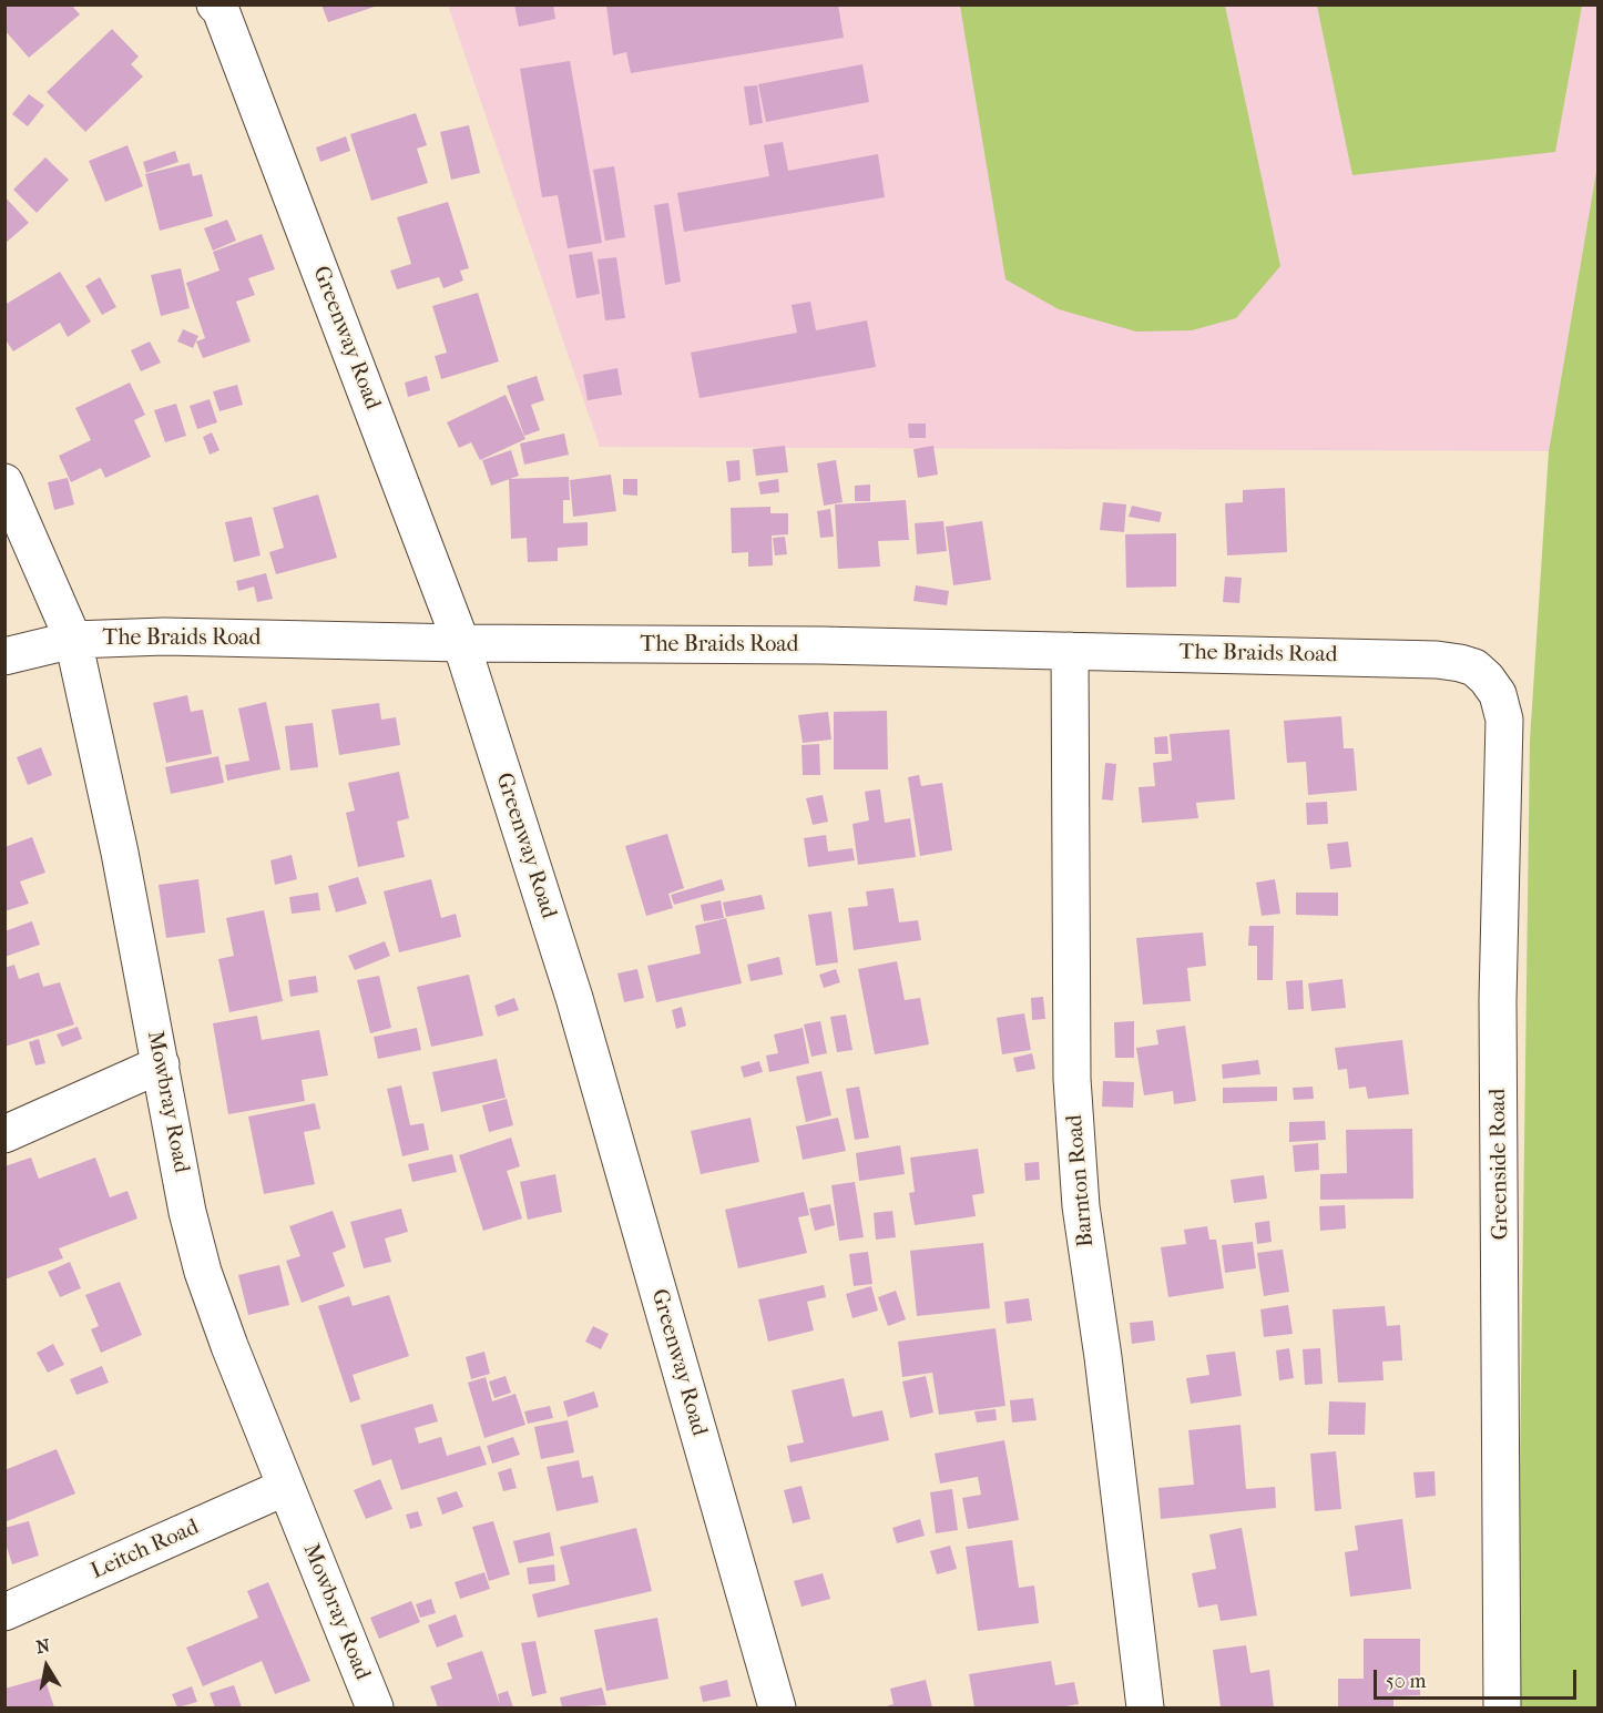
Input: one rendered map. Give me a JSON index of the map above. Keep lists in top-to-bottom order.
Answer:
{
  "streets": {
    "street": [
      "Greenway Road",
      "The Braids Road",
      "Mowbray Road",
      "Greenside Road",
      "Barnton Road",
      "Leitch Road"
    ]
  },
  "crossings": [
    ["Greenway Road", "The Braids Road"],
    ["The Braids Road", "Mowbray Road"],
    ["The Braids Road", "Greenside Road"],
    ["The Braids Road", "Barnton Road"],
    ["Mowbray Road", "Leitch Road"]
  ],
  "scale_bar": "50 m",
  "north": "top"
}
